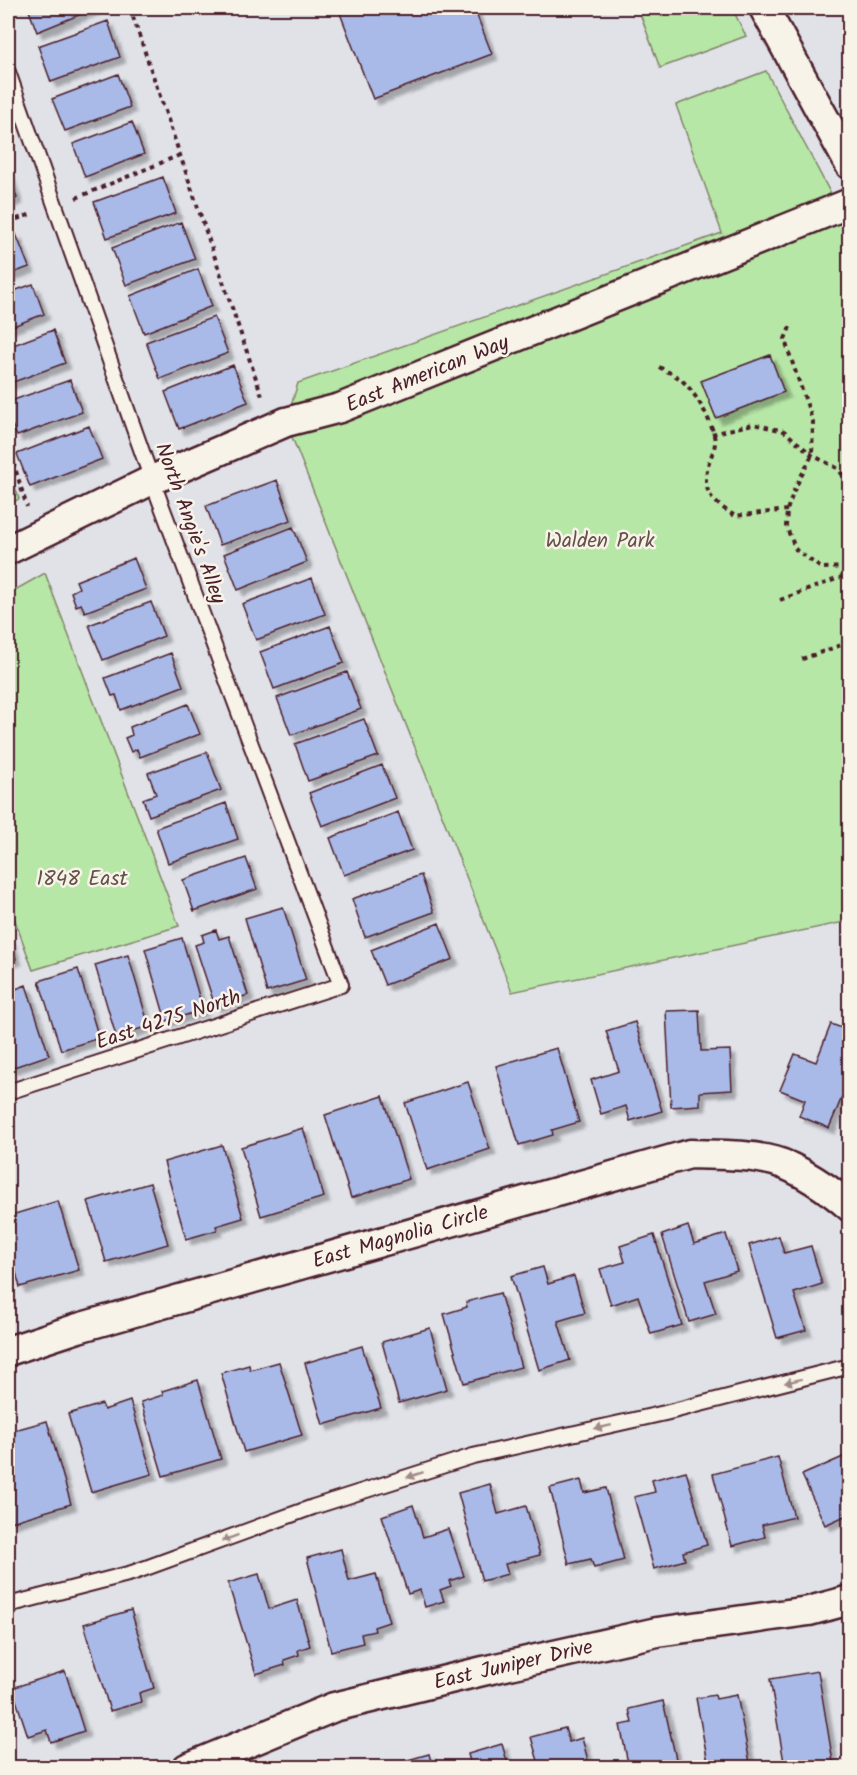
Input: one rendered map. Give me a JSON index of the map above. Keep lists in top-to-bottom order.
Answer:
{
  "streets": {
    "street": ["East American Way", "East Magnolia Circle", "East Juniper Drive"],
    "lane": ["North Angie's Alley", "East 4275 North"]
  },
  "crossings": [
    ["East American Way", "North Angie's Alley"],
    ["North Angie's Alley", "East 4275 North"]
  ],
  "parks": ["Walden Park", "1848 East"]
}
